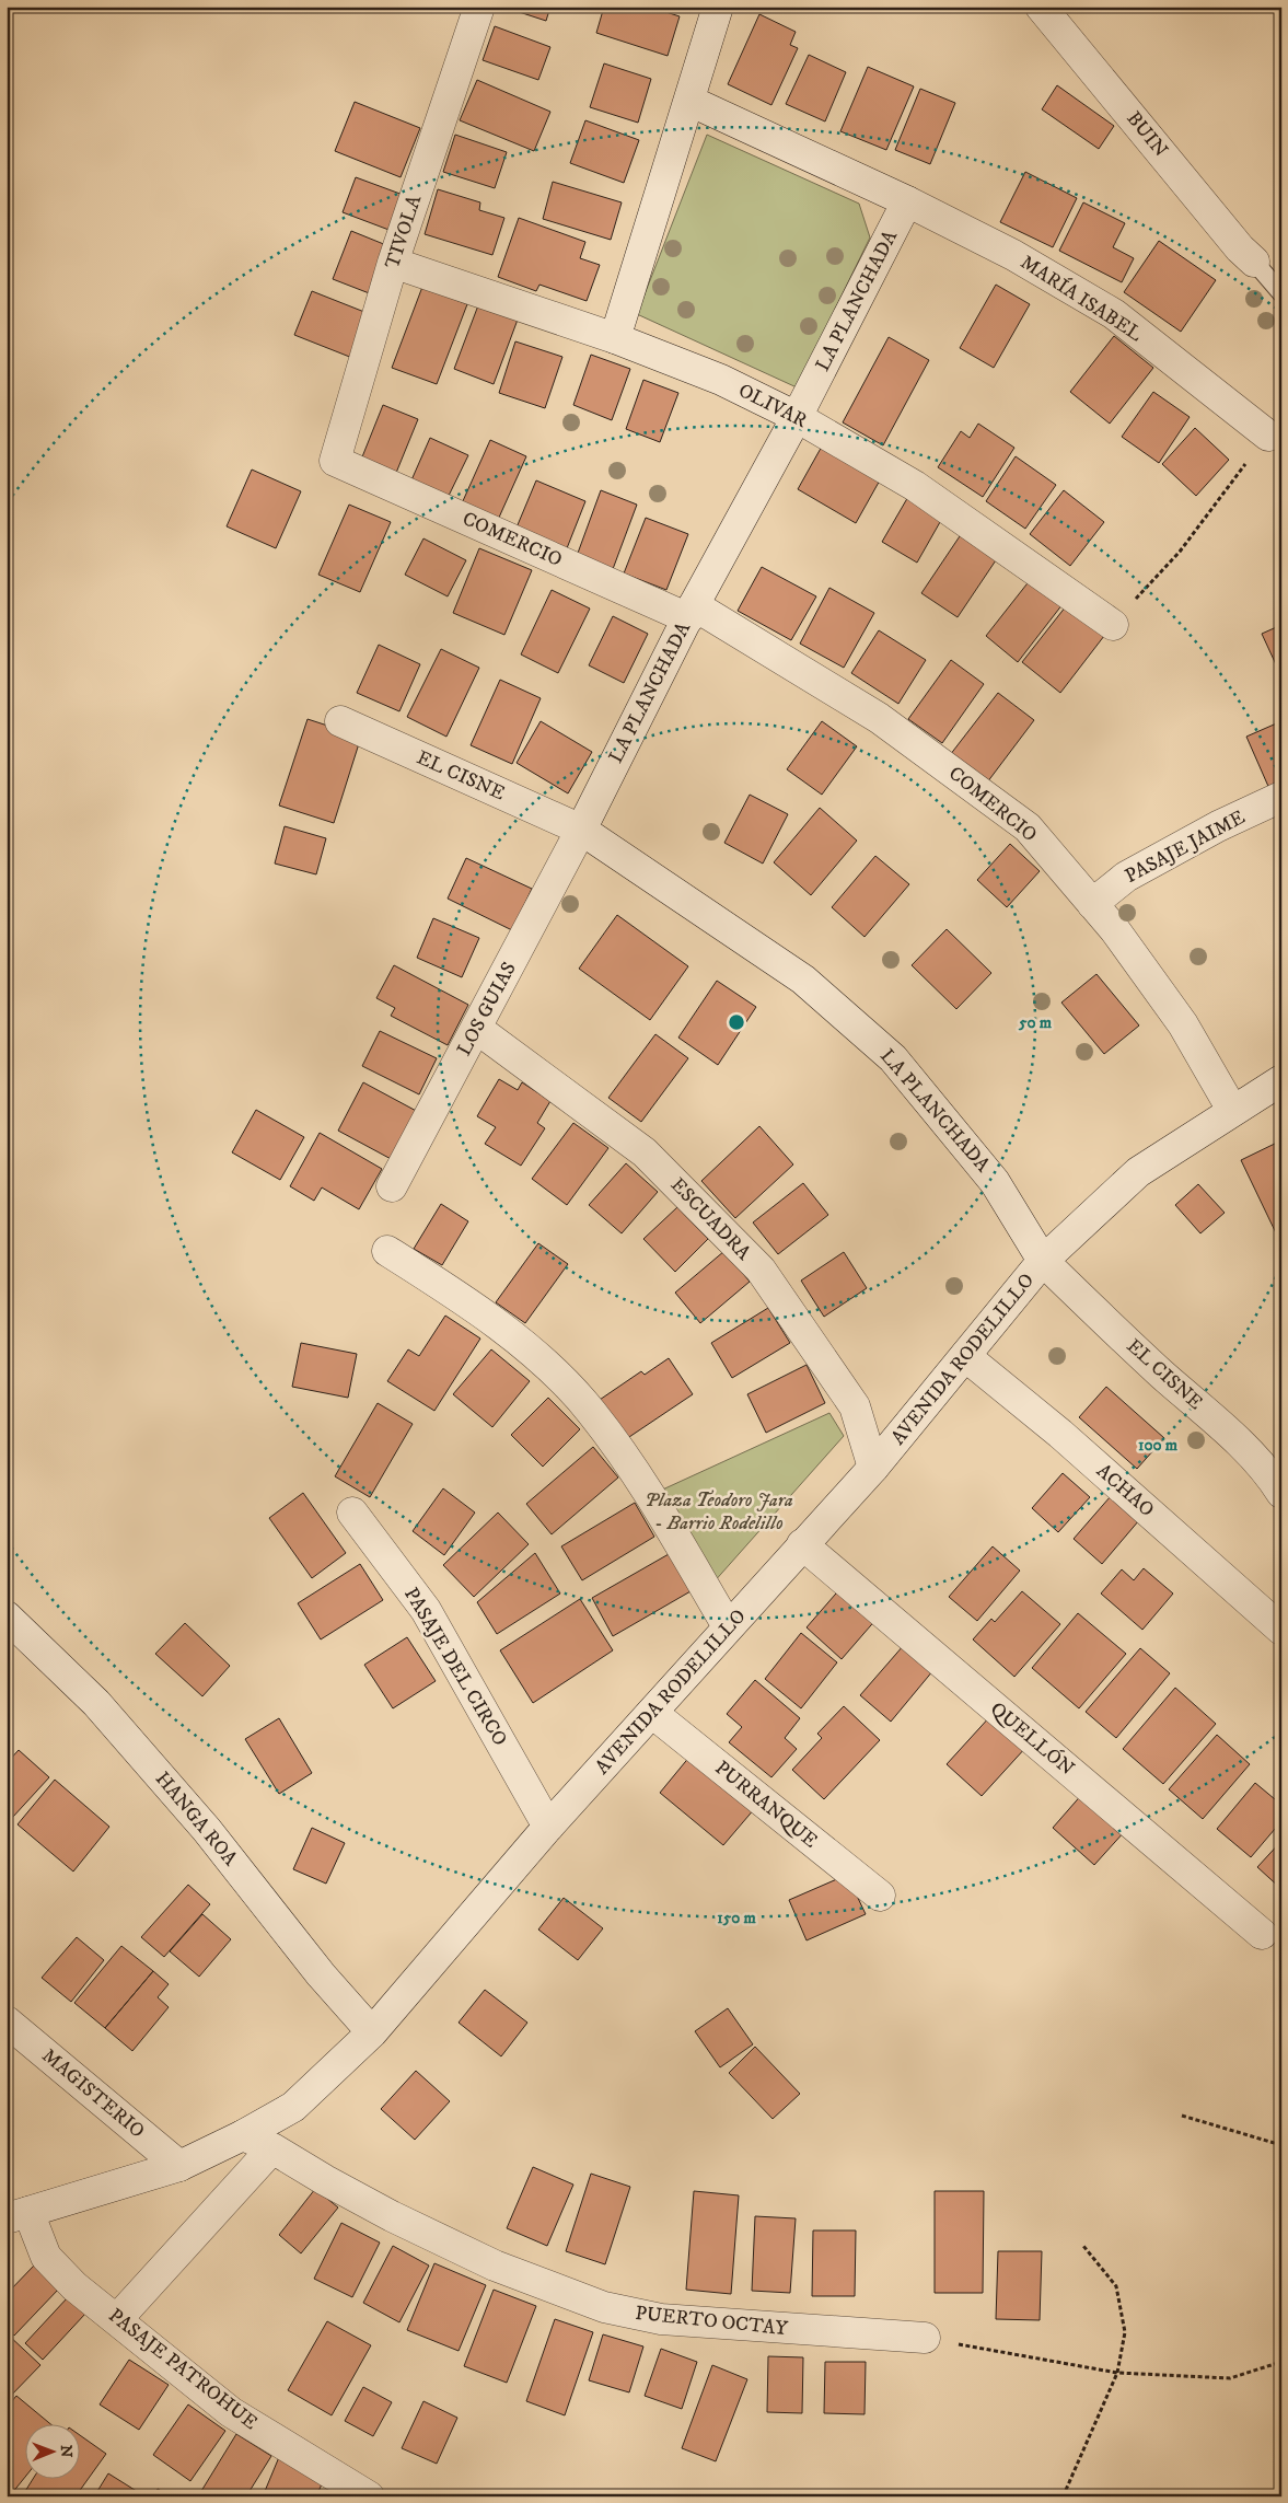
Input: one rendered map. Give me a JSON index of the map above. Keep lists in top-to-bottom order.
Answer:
{
  "streets": {
    "street": [
      "BUIN",
      "TIVOLA",
      "MARÍA ISABEL",
      "LA PLANCHADA",
      "OLIVAR",
      "COMERCIO",
      "EL CISNE",
      "PASAJE JAIME",
      "LOS GUIAS",
      "ESCUADRA",
      "AVENIDA RODELILLO",
      "ACHAO",
      "PASAJE DEL CIRCO",
      "QUELLÓN",
      "PURRANQUE",
      "HANGA ROA",
      "MAGISTERIO",
      "PUERTO OCTAY",
      "PASAJE PATROHUE"
    ]
  },
  "crossings": [
    ["TIVOLA", "OLIVAR"],
    ["TIVOLA", "COMERCIO"],
    ["MARÍA ISABEL", "LA PLANCHADA"],
    ["LA PLANCHADA", "OLIVAR"],
    ["LA PLANCHADA", "COMERCIO"],
    ["LA PLANCHADA", "EL CISNE"],
    ["LA PLANCHADA", "LOS GUIAS"],
    ["LA PLANCHADA", "AVENIDA RODELILLO"],
    ["COMERCIO", "PASAJE JAIME"],
    ["COMERCIO", "AVENIDA RODELILLO"],
    ["EL CISNE", "LOS GUIAS"],
    ["EL CISNE", "AVENIDA RODELILLO"],
    ["LOS GUIAS", "ESCUADRA"],
    ["ESCUADRA", "AVENIDA RODELILLO"],
    ["AVENIDA RODELILLO", "ACHAO"],
    ["AVENIDA RODELILLO", "PASAJE DEL CIRCO"],
    ["AVENIDA RODELILLO", "QUELLÓN"],
    ["AVENIDA RODELILLO", "PURRANQUE"],
    ["AVENIDA RODELILLO", "HANGA ROA"],
    ["AVENIDA RODELILLO", "MAGISTERIO"],
    ["AVENIDA RODELILLO", "PUERTO OCTAY"],
    ["AVENIDA RODELILLO", "PASAJE PATROHUE"]
  ],
  "parks": ["Plaza Teodoro Jara - Barrio Rodelillo"],
  "north": "right",
  "rings": ["50 m", "100 m", "150 m"]
}
